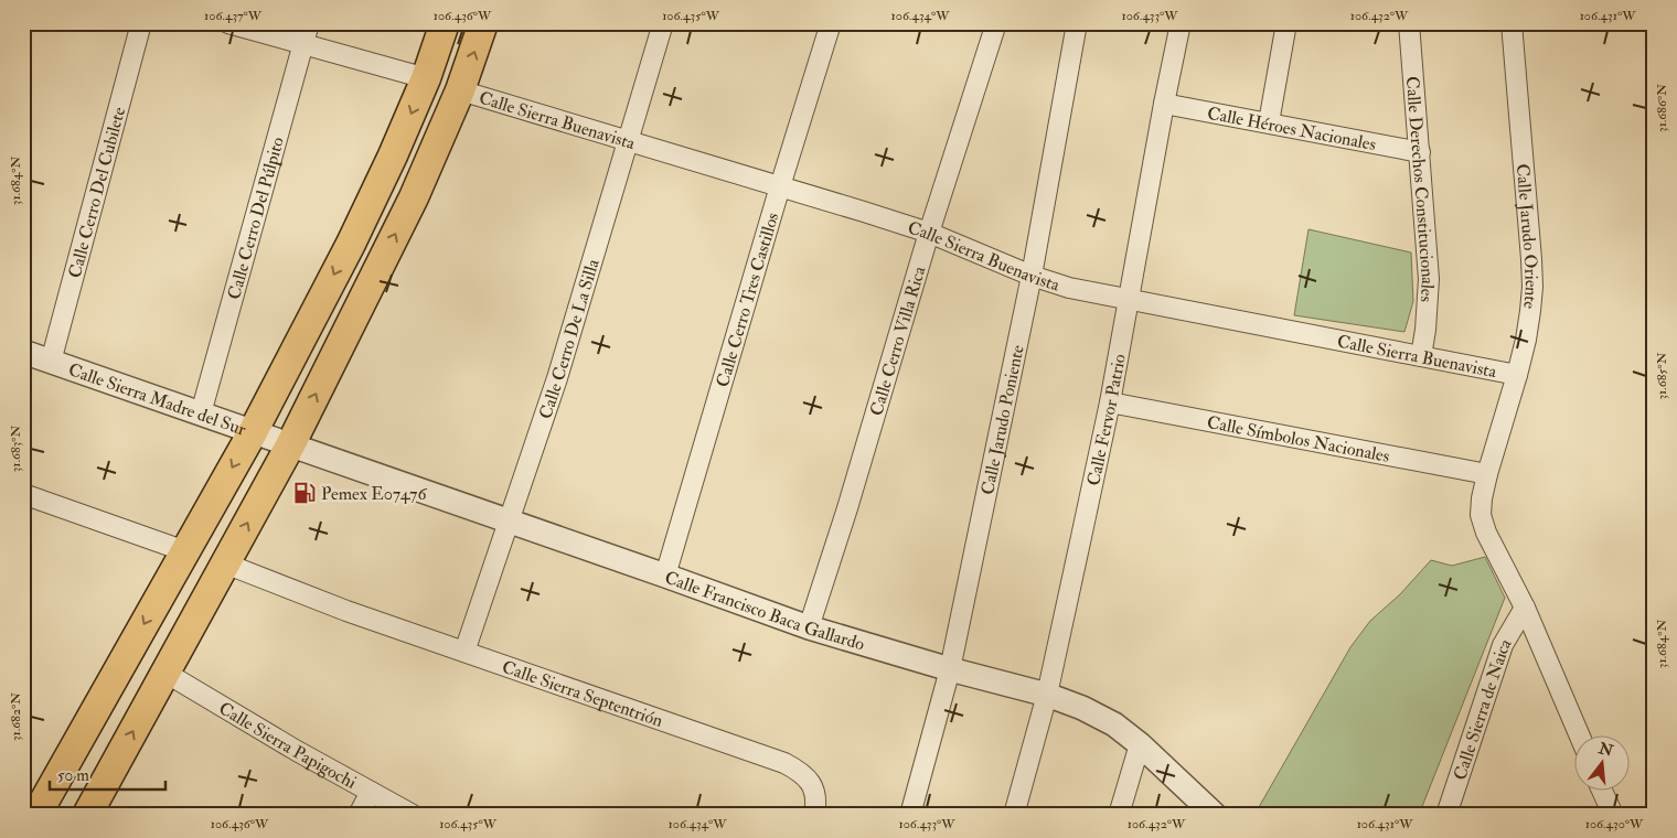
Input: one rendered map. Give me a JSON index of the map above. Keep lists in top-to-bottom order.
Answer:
{
  "streets": {
    "street": [
      "Calle Sierra Buenavista",
      "Calle Héroes Nacionales",
      "Calle Derechos Constitucionales",
      "Calle Cerro Del Cubilete",
      "Calle Cerro Del Púlpito",
      "Calle Jarudo Oriente",
      "Calle Cerro Tres Castillos",
      "Calle Cerro De La Silla",
      "Calle Cerro Villa Rica",
      "Calle Sierra Madre del Sur",
      "Calle Jarudo Poniente",
      "Calle Fervor Patrio",
      "Calle Símbolos Nacionales",
      "Calle Francisco Baca Gallardo",
      "Calle Sierra Septentrión",
      "Calle Sierra de Naica",
      "Calle Sierra Papigochi"
    ]
  },
  "crossings": [
    ["Calle Sierra Buenavista", "Calle Derechos Constitucionales"],
    ["Calle Sierra Buenavista", "Calle Jarudo Oriente"],
    ["Calle Sierra Buenavista", "Calle Cerro Tres Castillos"],
    ["Calle Sierra Buenavista", "Calle Cerro De La Silla"],
    ["Calle Sierra Buenavista", "Calle Cerro Villa Rica"],
    ["Calle Sierra Buenavista", "Calle Jarudo Poniente"],
    ["Calle Sierra Buenavista", "Calle Fervor Patrio"],
    ["Calle Héroes Nacionales", "Calle Derechos Constitucionales"],
    ["Calle Héroes Nacionales", "Calle Fervor Patrio"],
    ["Calle Cerro Del Cubilete", "Calle Sierra Madre del Sur"],
    ["Calle Cerro Del Púlpito", "Calle Sierra Madre del Sur"],
    ["Calle Jarudo Oriente", "Calle Símbolos Nacionales"],
    ["Calle Jarudo Oriente", "Calle Sierra de Naica"],
    ["Calle Cerro Tres Castillos", "Calle Francisco Baca Gallardo"],
    ["Calle Cerro De La Silla", "Calle Francisco Baca Gallardo"],
    ["Calle Cerro De La Silla", "Calle Sierra Septentrión"],
    ["Calle Cerro Villa Rica", "Calle Francisco Baca Gallardo"],
    ["Calle Sierra Madre del Sur", "Calle Francisco Baca Gallardo"],
    ["Calle Jarudo Poniente", "Calle Francisco Baca Gallardo"],
    ["Calle Fervor Patrio", "Calle Símbolos Nacionales"],
    ["Calle Fervor Patrio", "Calle Francisco Baca Gallardo"]
  ],
  "places": {
    "fuel station": ["Pemex E07476"]
  },
  "scale_bar": "50 m",
  "north": "top",
  "coordinates": [
    "106.437°W",
    "106.436°W",
    "106.435°W",
    "106.434°W",
    "106.433°W",
    "106.432°W",
    "106.431°W",
    "31.686°N",
    "31.684°N",
    "31.685°N",
    "31.683°N",
    "31.682°N",
    "106.430°W"
  ]
}
